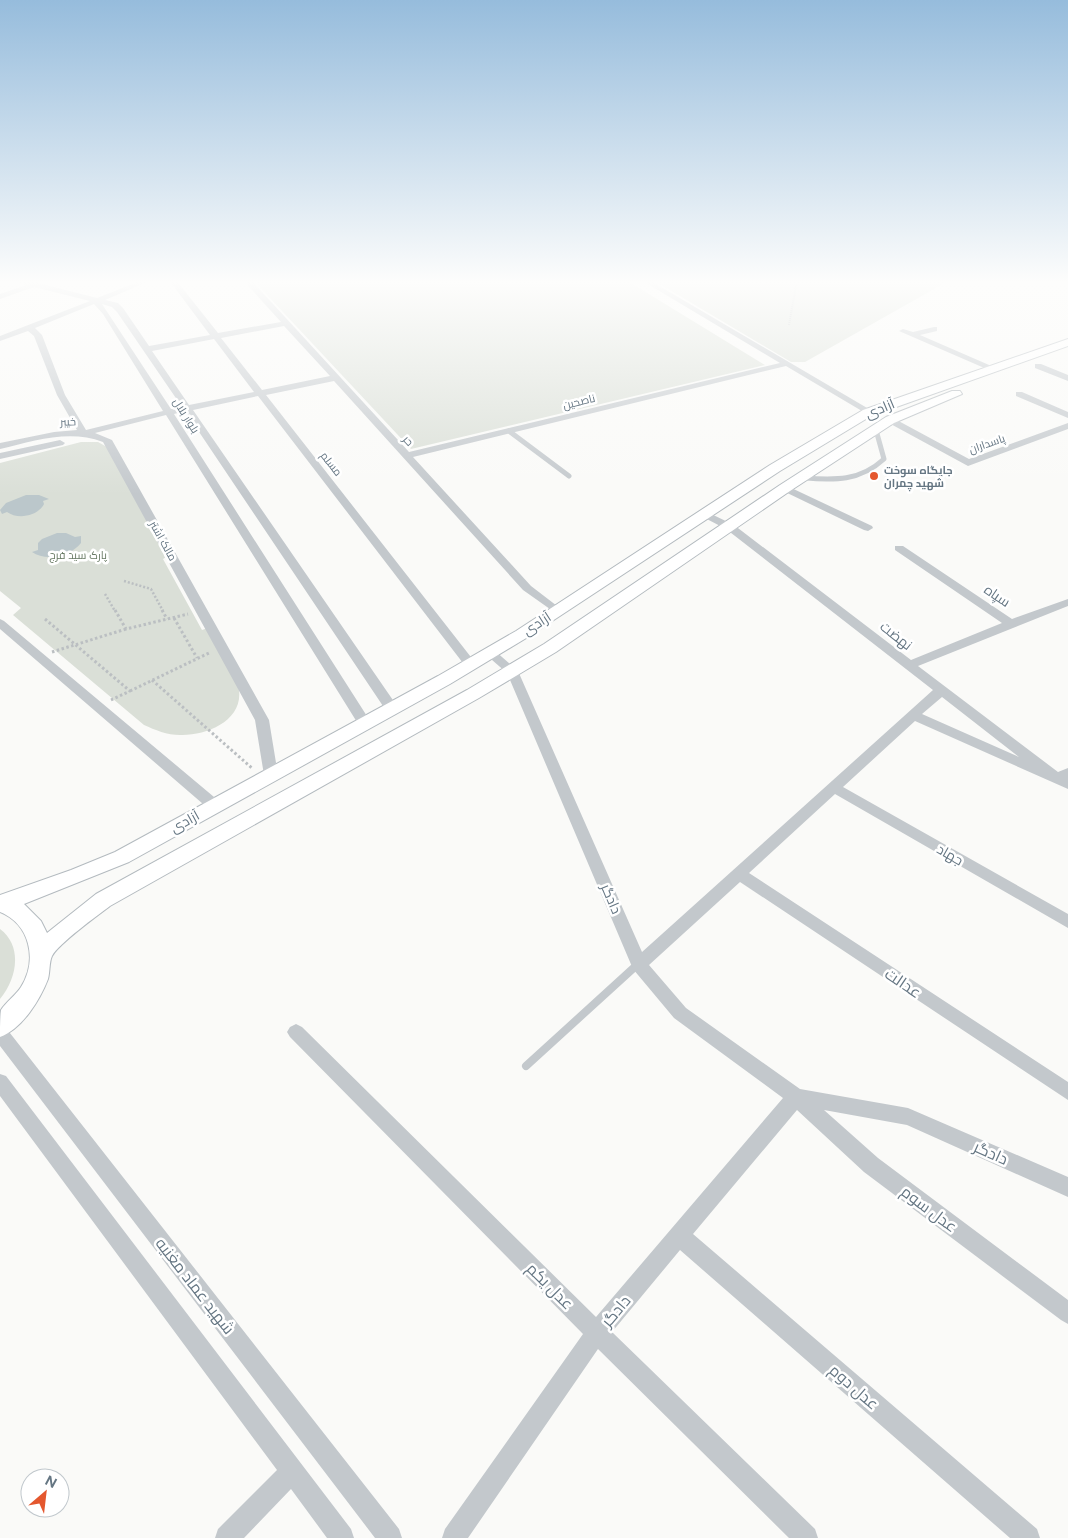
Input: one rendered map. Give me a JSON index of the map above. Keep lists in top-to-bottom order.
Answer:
{
  "streets": {
    "main road": ["آزادی"],
    "street": [
      "ناصحین",
      "بلوار بلال",
      "خیبر",
      "حر",
      "پاسداران",
      "مسلم",
      "مالک اشتر",
      "سپاه",
      "نهضت",
      "جهاد",
      "دادگر",
      "عدالت",
      "عدل سوم",
      "شهید عماد مغنیه",
      "عدل یکم",
      "عدل دوم"
    ]
  },
  "crossings": [
    ["ناصحین", "حر"],
    ["آزادی", "بلوار بلال"],
    ["آزادی", "حر"],
    ["آزادی", "پاسداران"],
    ["آزادی", "مسلم"],
    ["آزادی", "مالک اشتر"],
    ["آزادی", "نهضت"],
    ["آزادی", "دادگر"],
    ["خیبر", "مالک اشتر"],
    ["سپاه", "نهضت"],
    ["دادگر", "عدل سوم"],
    ["دادگر", "عدل یکم"],
    ["دادگر", "عدل دوم"]
  ],
  "parks": ["پارک سید فرج"],
  "places": ["جایگاه سوخت شهید چمران"],
  "north": "top right"
}
